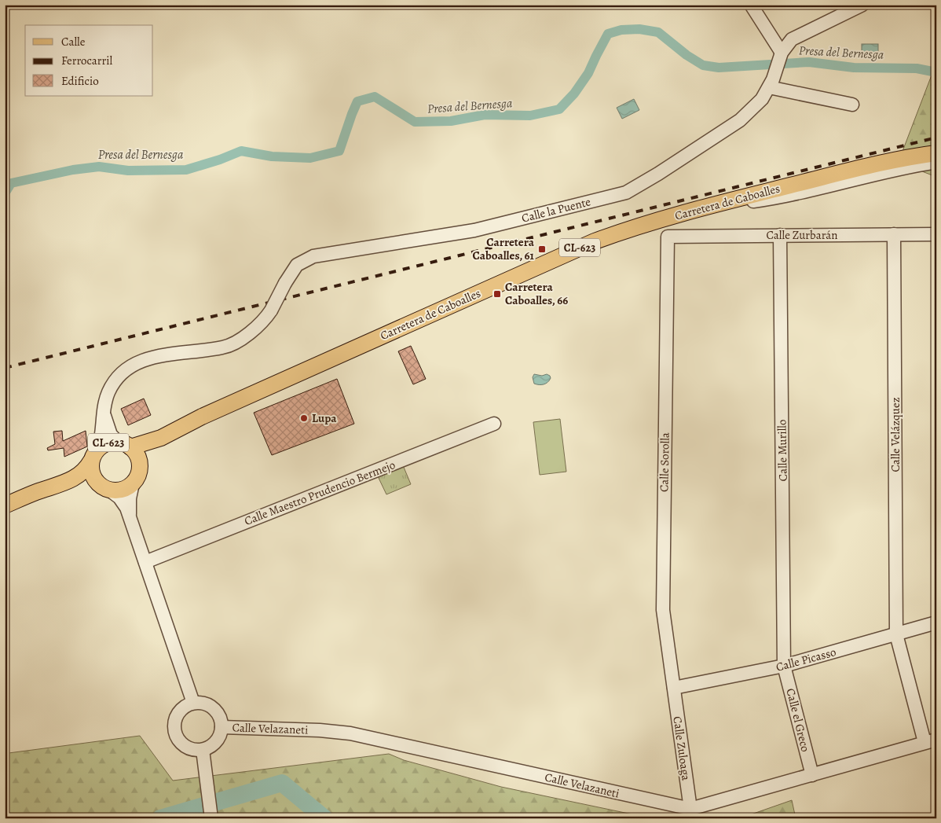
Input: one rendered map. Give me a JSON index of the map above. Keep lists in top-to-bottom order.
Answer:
{
  "streets": {
    "main road": ["Carretera de Caboalles", "CL-623"],
    "street": [
      "Calle la Puente",
      "Calle Zurbarán",
      "Calle Velázquez",
      "Calle Murillo",
      "Calle Sorolla",
      "Calle Maestro Prudencio Bermejo",
      "Calle Picasso",
      "Calle el Greco",
      "Calle Velazaneti",
      "Calle Zuloaga"
    ]
  },
  "crossings": [
    ["Carretera de Caboalles", "Calle la Puente"],
    ["Carretera de Caboalles", "CL-623"],
    ["Calle la Puente", "CL-623"],
    ["Calle Zurbarán", "Calle Velázquez"],
    ["Calle Zurbarán", "Calle Murillo"],
    ["Calle Zurbarán", "Calle Sorolla"],
    ["Calle Velázquez", "Calle Picasso"],
    ["Calle Velázquez", "Calle Velazaneti"],
    ["Calle Murillo", "Calle Picasso"],
    ["Calle Murillo", "Calle el Greco"],
    ["Calle Sorolla", "Calle Picasso"],
    ["Calle Sorolla", "Calle Zuloaga"],
    ["Calle Picasso", "Calle el Greco"],
    ["Calle Picasso", "Calle Zuloaga"],
    ["Calle el Greco", "Calle Velazaneti"],
    ["Calle Velazaneti", "Calle Zuloaga"]
  ],
  "water": ["Presa del Bernesga"],
  "places": {
    "transit": ["Carretera Caboalles, 61", "Carretera Caboalles, 66"],
    "other": ["Lupa"]
  },
  "legend": ["Calle", "Ferrocarril", "Edificio"]
}
